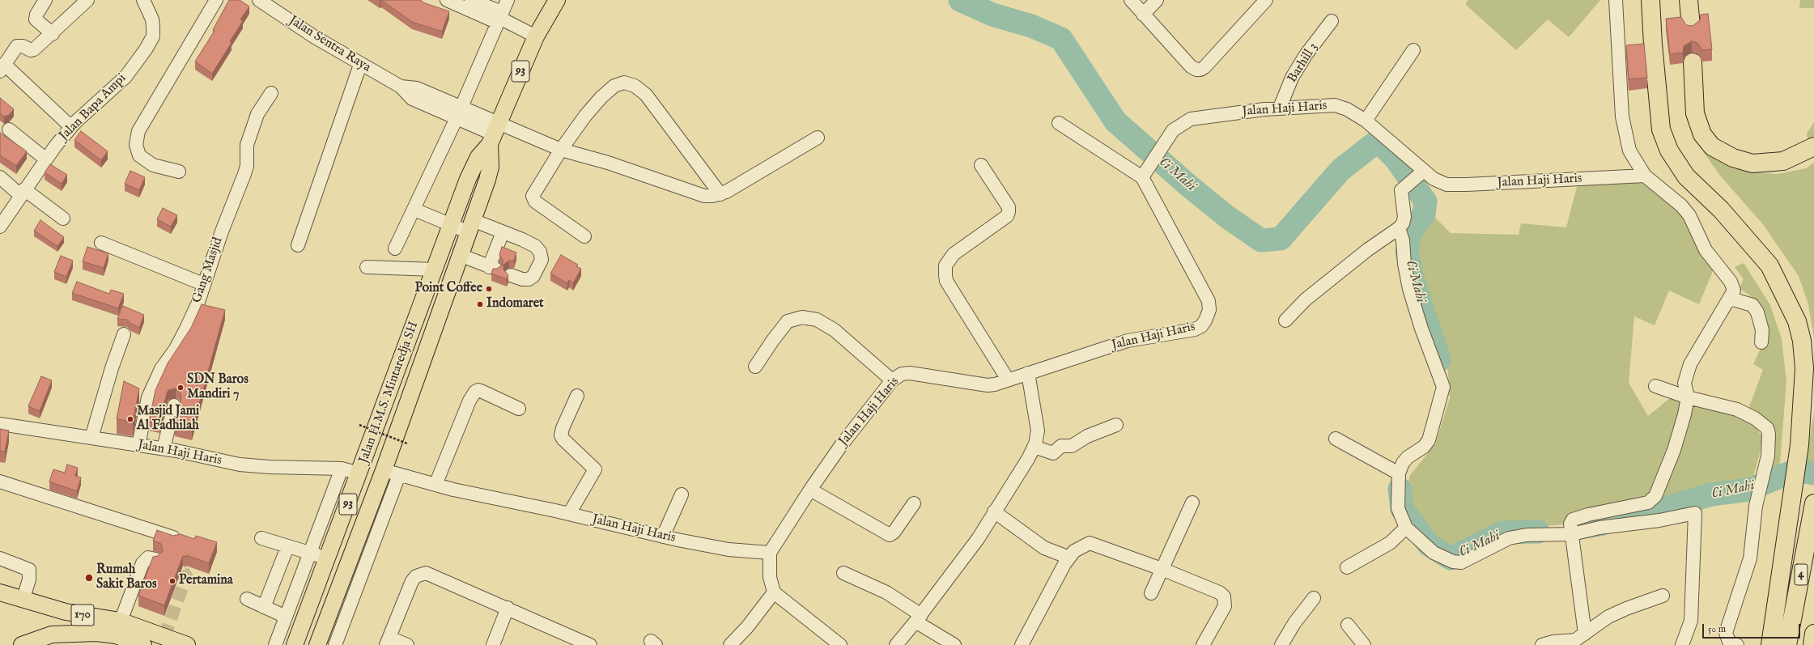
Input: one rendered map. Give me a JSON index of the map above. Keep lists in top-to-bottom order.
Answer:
{
  "streets": {
    "highway": ["4"],
    "main road": ["93", "Jalan H.M.S. Mintaredja SH", "170"],
    "street": [
      "Jalan Sentra Raya",
      "Barhill 3",
      "Jalan Bapa Ampi",
      "Jalan Haji Haris",
      "Gang Masjid"
    ]
  },
  "crossings": [
    ["Jalan Sentra Raya", "Jalan H.M.S. Mintaredja SH"],
    ["Barhill 3", "Jalan Haji Haris"],
    ["Jalan Haji Haris", "Gang Masjid"],
    ["Jalan Haji Haris", "Jalan H.M.S. Mintaredja SH"]
  ],
  "water": ["Ci Mahi"],
  "places": [
    "Point Coffee",
    "Indomaret",
    "SDN Baros Mandiri 7",
    "Masjid Jami Al Fadhilah",
    "Rumah Sakit Baros",
    "Pertamina"
  ],
  "scale_bar": "50 m"
}
